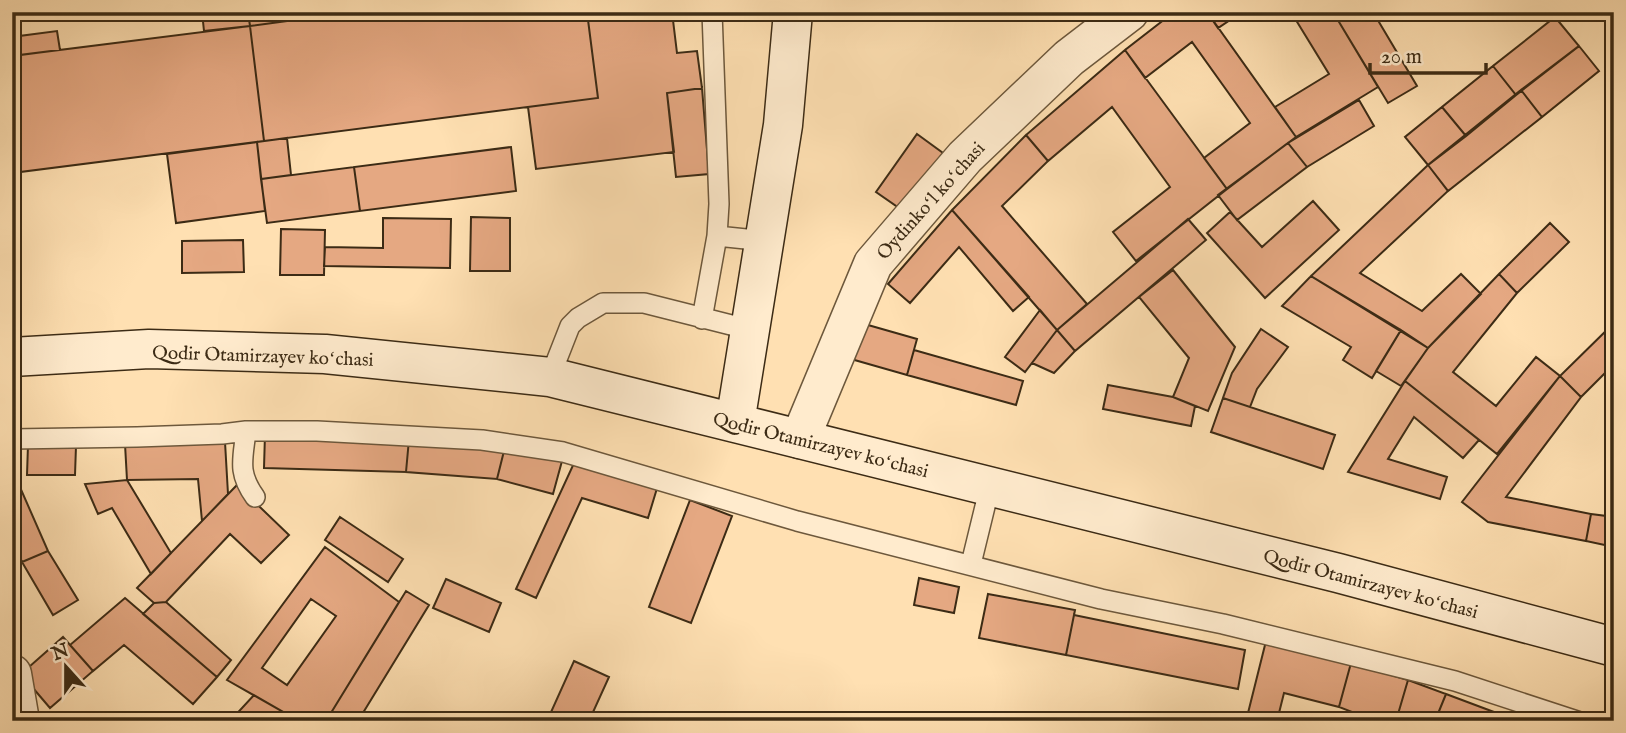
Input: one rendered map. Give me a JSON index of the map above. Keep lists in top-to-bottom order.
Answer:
{
  "streets": {
    "main road": ["Oydinkoʻl koʻchasi", "Qodir Otamirzayev koʻchasi"]
  },
  "crossings": [
    ["Oydinkoʻl koʻchasi", "Qodir Otamirzayev koʻchasi"]
  ],
  "scale_bar": "20 m",
  "north": "top"
}
